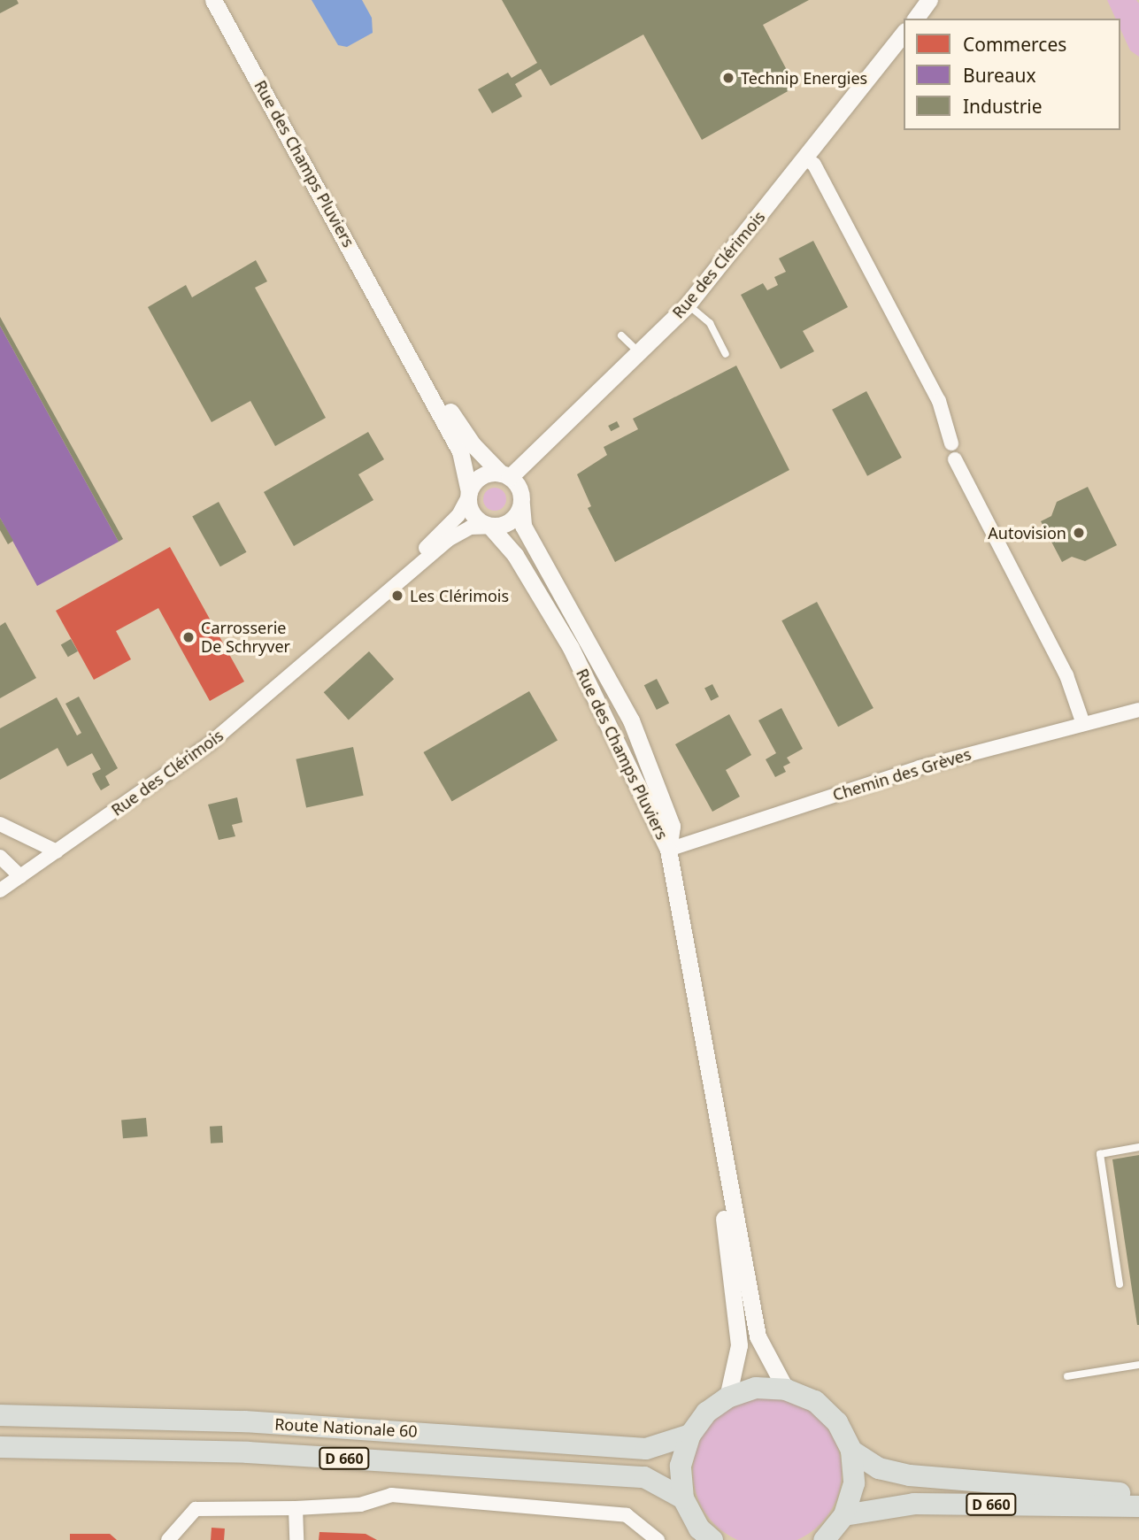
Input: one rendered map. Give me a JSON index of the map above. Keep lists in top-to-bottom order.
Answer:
{
  "streets": {
    "main road": ["Route Nationale 60", "D 660"],
    "street": ["Rue des Champs Pluviers", "Rue des Clérimois", "Chemin des Grèves"]
  },
  "crossings": [
    ["Rue des Champs Pluviers", "Rue des Clérimois"],
    ["Rue des Champs Pluviers", "Chemin des Grèves"]
  ],
  "places": [
    "Technip Energies",
    "Autovision",
    "Les Clérimois",
    "Carrosserie De Schryver"
  ],
  "legend": ["Commerces", "Bureaux", "Industrie"]
}
